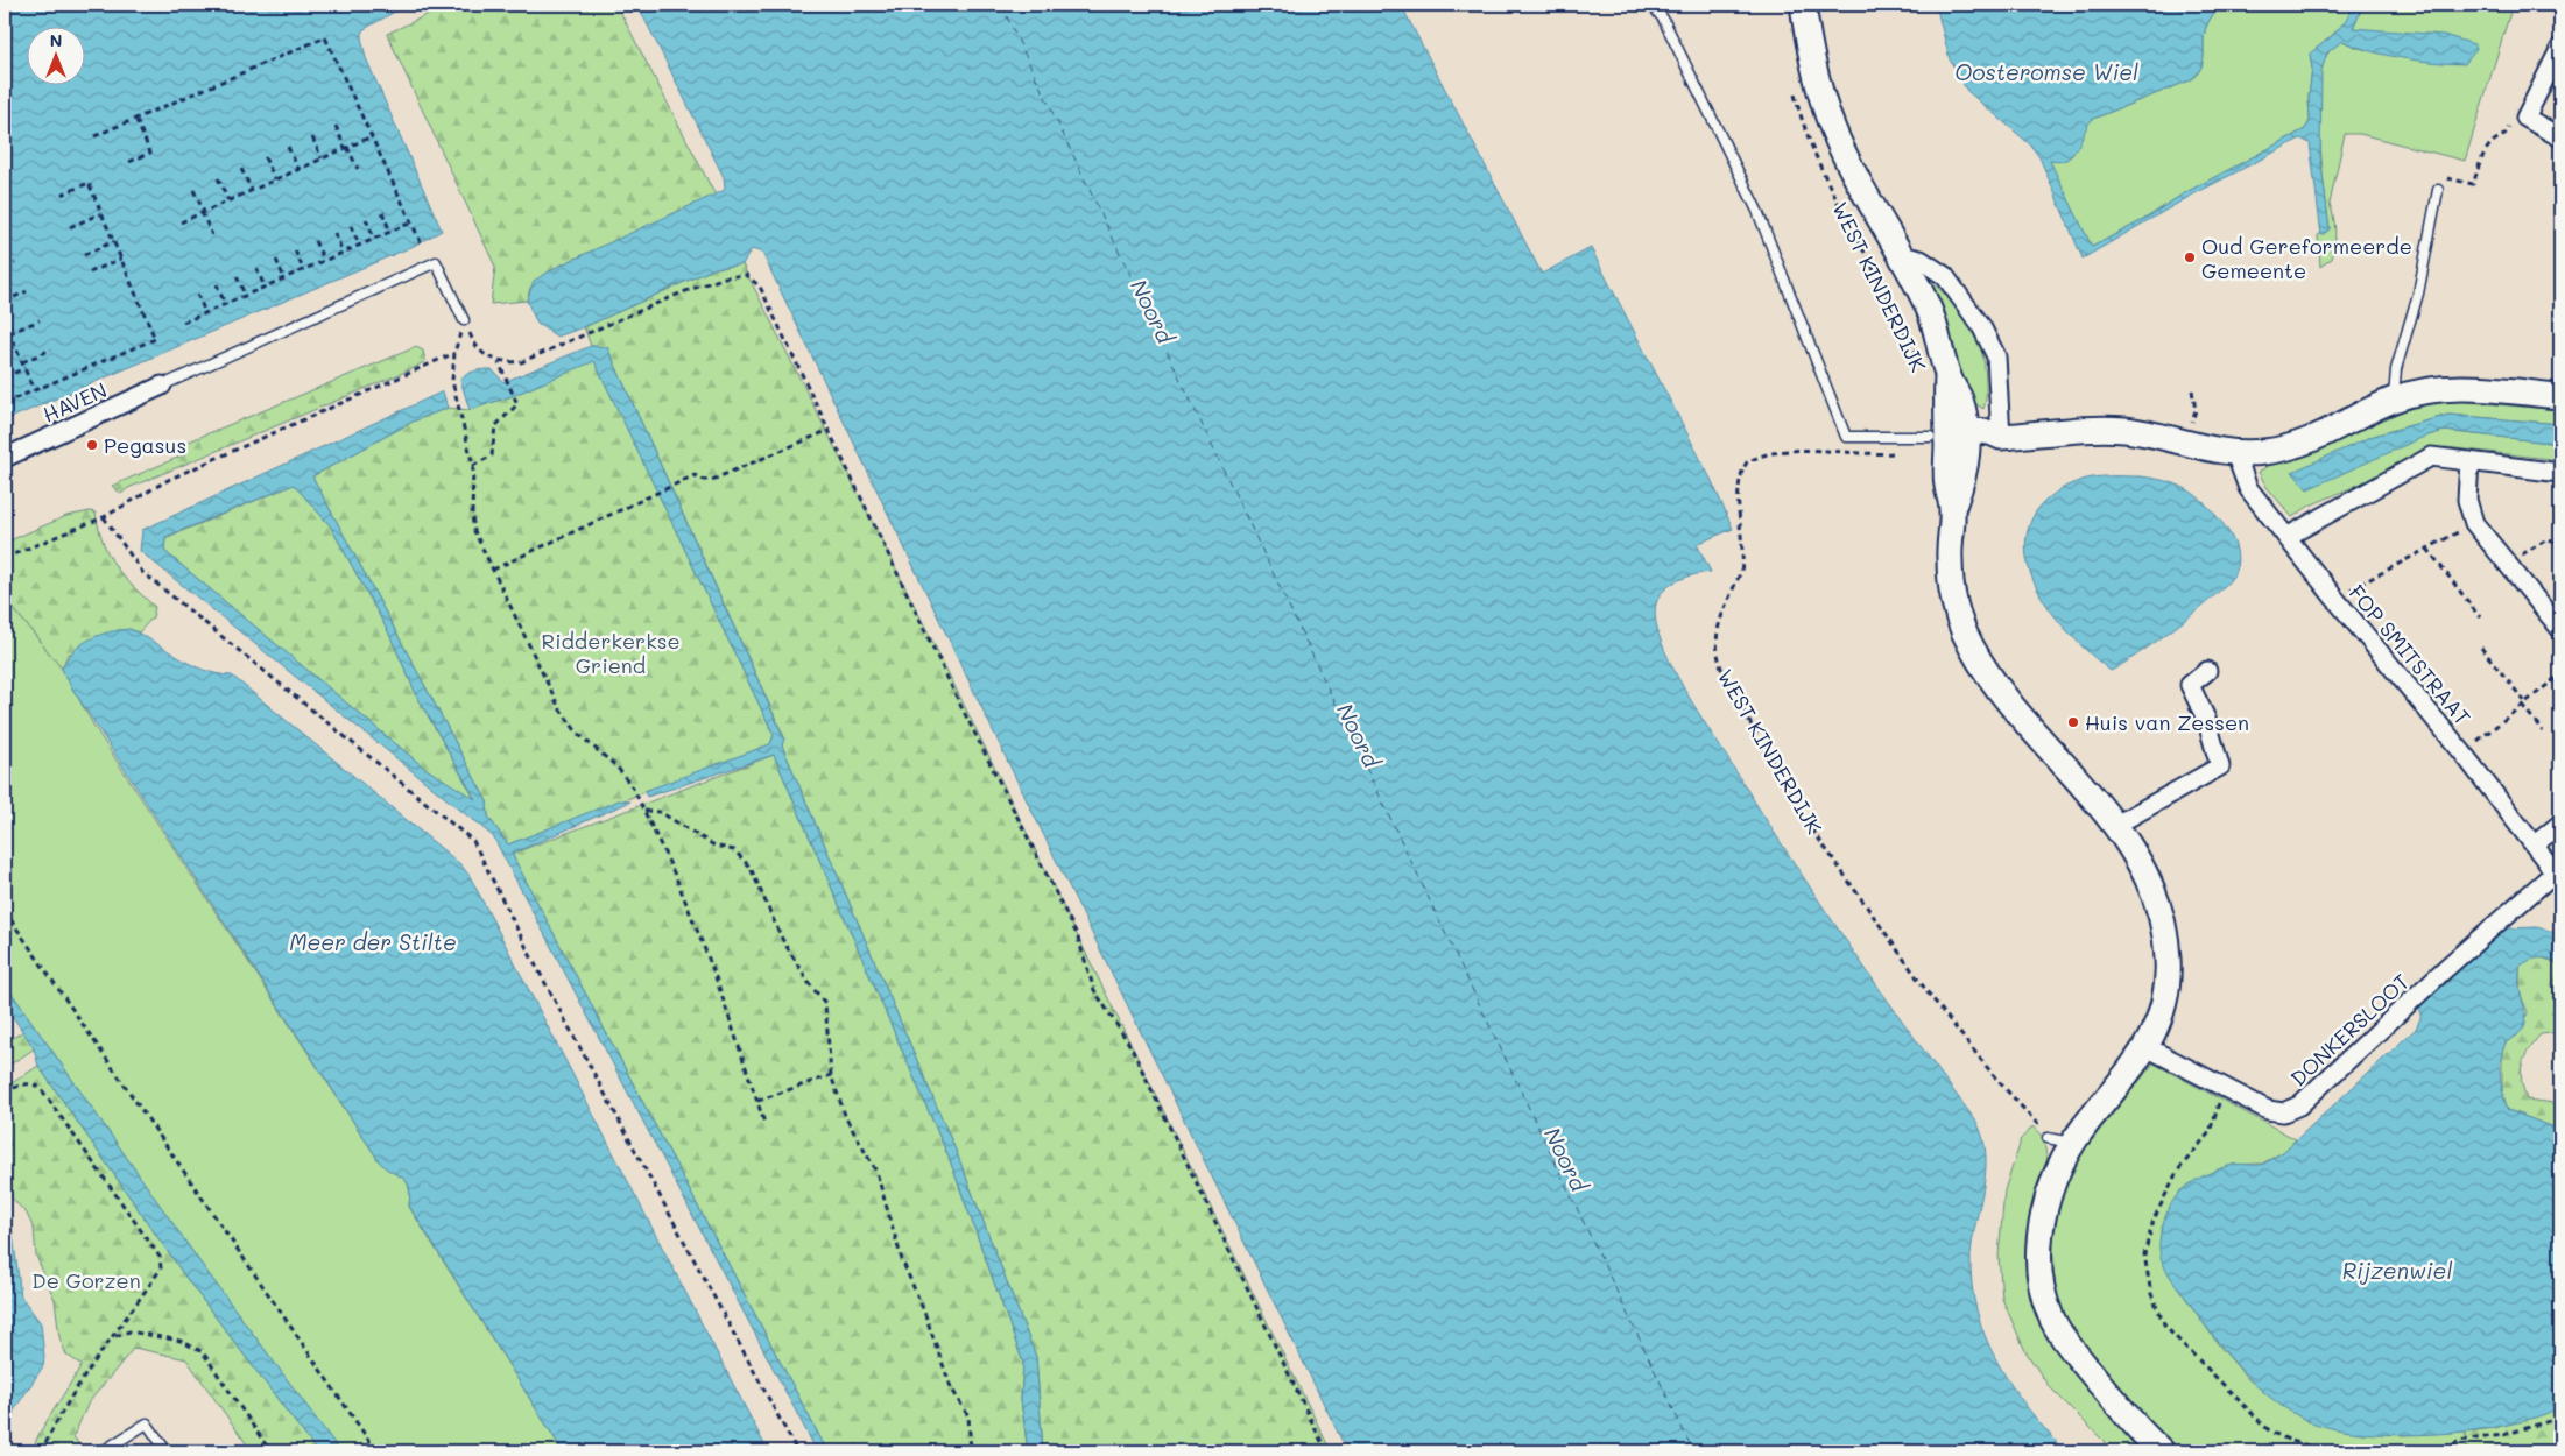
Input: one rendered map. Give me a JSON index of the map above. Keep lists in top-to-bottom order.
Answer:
{
  "streets": {
    "street": [
      "WEST KINDERDIJK",
      "HAVEN",
      "FOP SMITSTRAAT",
      "DONKERSLOOT"
    ]
  },
  "crossings": [
    ["WEST KINDERDIJK", "DONKERSLOOT"],
    ["FOP SMITSTRAAT", "DONKERSLOOT"]
  ],
  "water": [
    "Oosteromse Wiel",
    "Noord",
    "Meer der Stilte",
    "Rijzenwiel"
  ],
  "parks": ["Ridderkerkse Griend", "De Gorzen"],
  "places": ["Oud Gereformeerde Gemeente", "Pegasus", "Huis van Zessen"],
  "north": "top"
}
